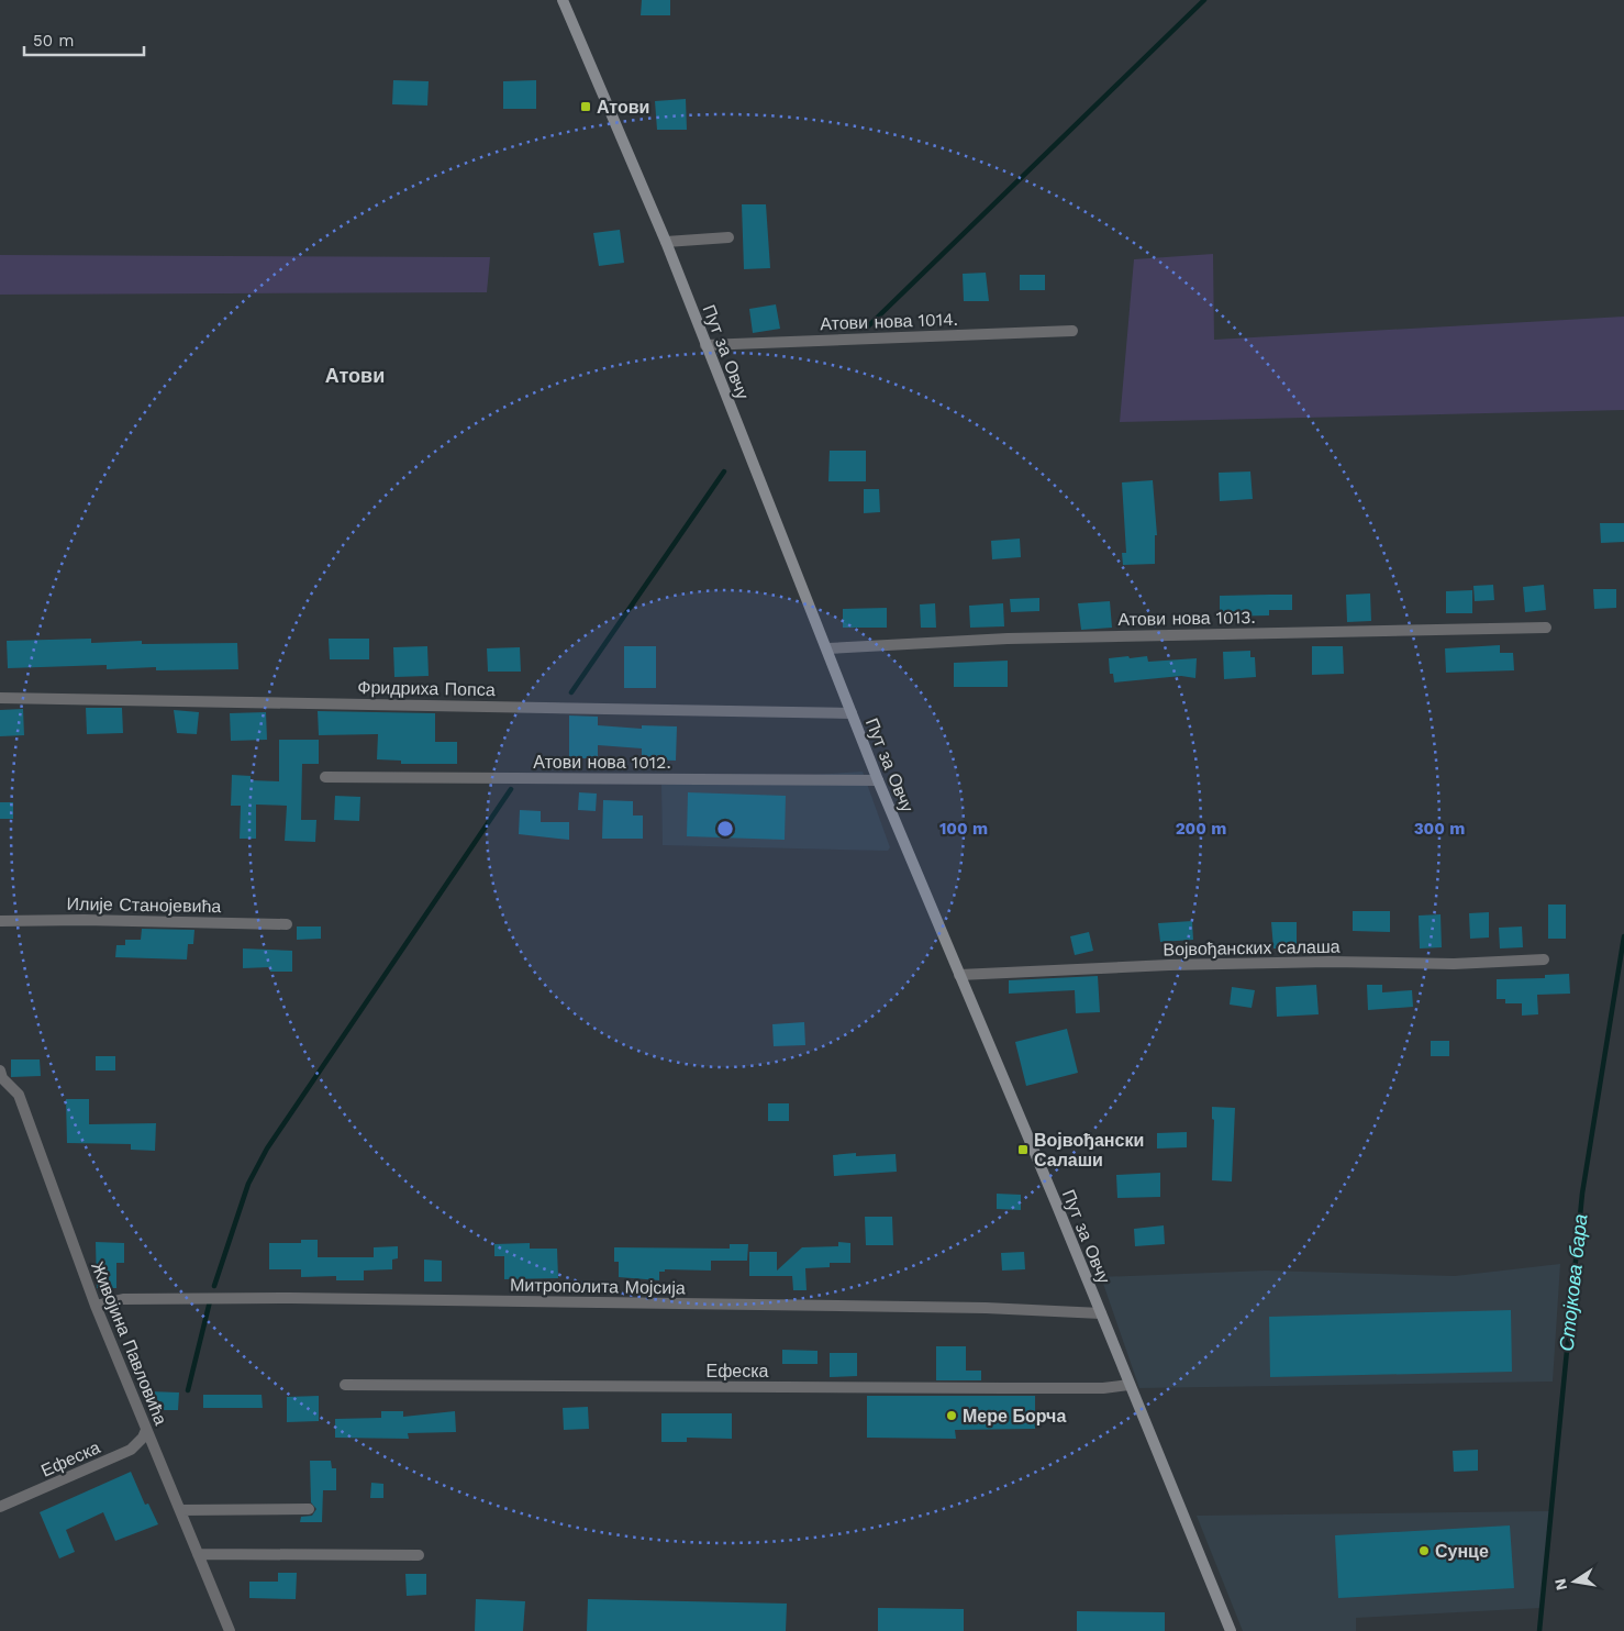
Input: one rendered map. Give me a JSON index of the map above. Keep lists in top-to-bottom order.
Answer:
{
  "streets": {
    "street": [
      "Атови нова 1014.",
      "Пут за Овчу",
      "Атови нова 1013.",
      "Фридриха Попса",
      "Атови нова 1012.",
      "Илије Станојевића",
      "Војвођанских салаша",
      "Митрополита Мојсија",
      "Живојина Павловића",
      "Ефеска"
    ]
  },
  "crossings": [
    ["Атови нова 1014.", "Пут за Овчу"],
    ["Пут за Овчу", "Атови нова 1013."],
    ["Пут за Овчу", "Фридриха Попса"],
    ["Пут за Овчу", "Атови нова 1012."],
    ["Пут за Овчу", "Војвођанских салаша"],
    ["Пут за Овчу", "Митрополита Мојсија"],
    ["Пут за Овчу", "Ефеска"],
    ["Митрополита Мојсија", "Живојина Павловића"],
    ["Живојина Павловића", "Ефеска"]
  ],
  "districts": ["Атови"],
  "water": ["Стојкова бара"],
  "places": {
    "transit": ["Атови", "Војвођански Салаши"],
    "other": ["Мере Борча", "Сунце"]
  },
  "scale_bar": "50 m",
  "north": "left",
  "rings": ["100 m", "200 m", "300 m"]
}
